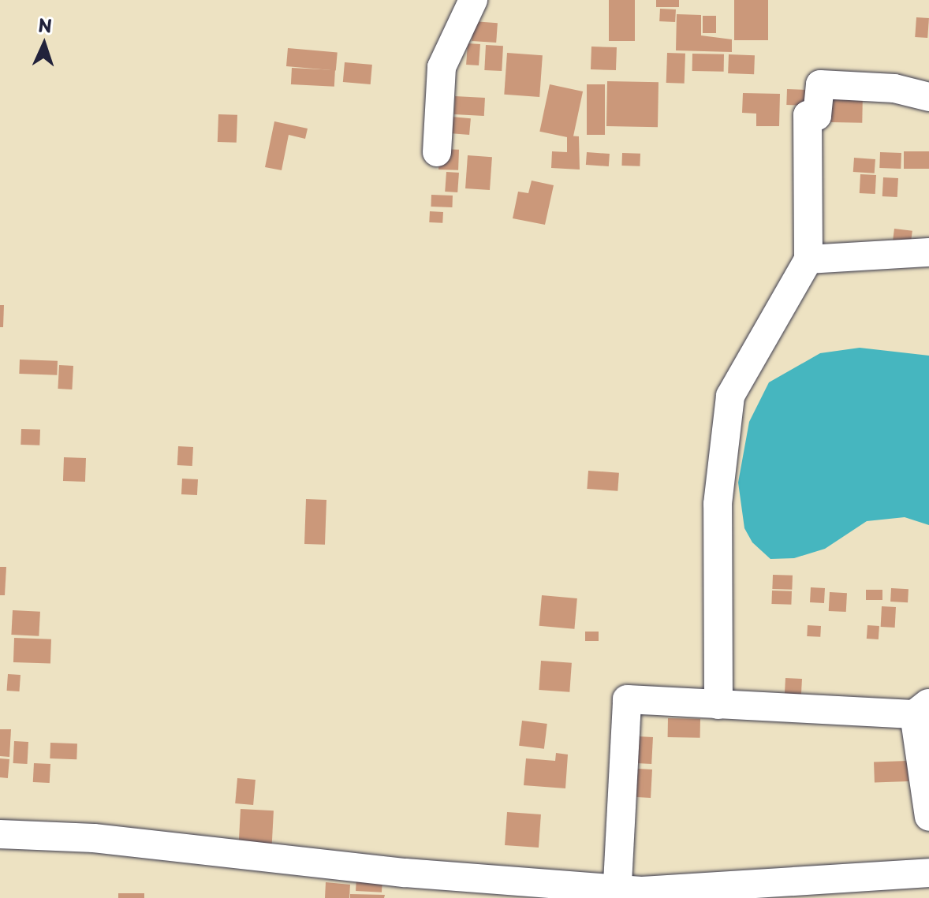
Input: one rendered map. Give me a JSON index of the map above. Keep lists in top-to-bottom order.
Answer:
{
  "north": "top"
}
